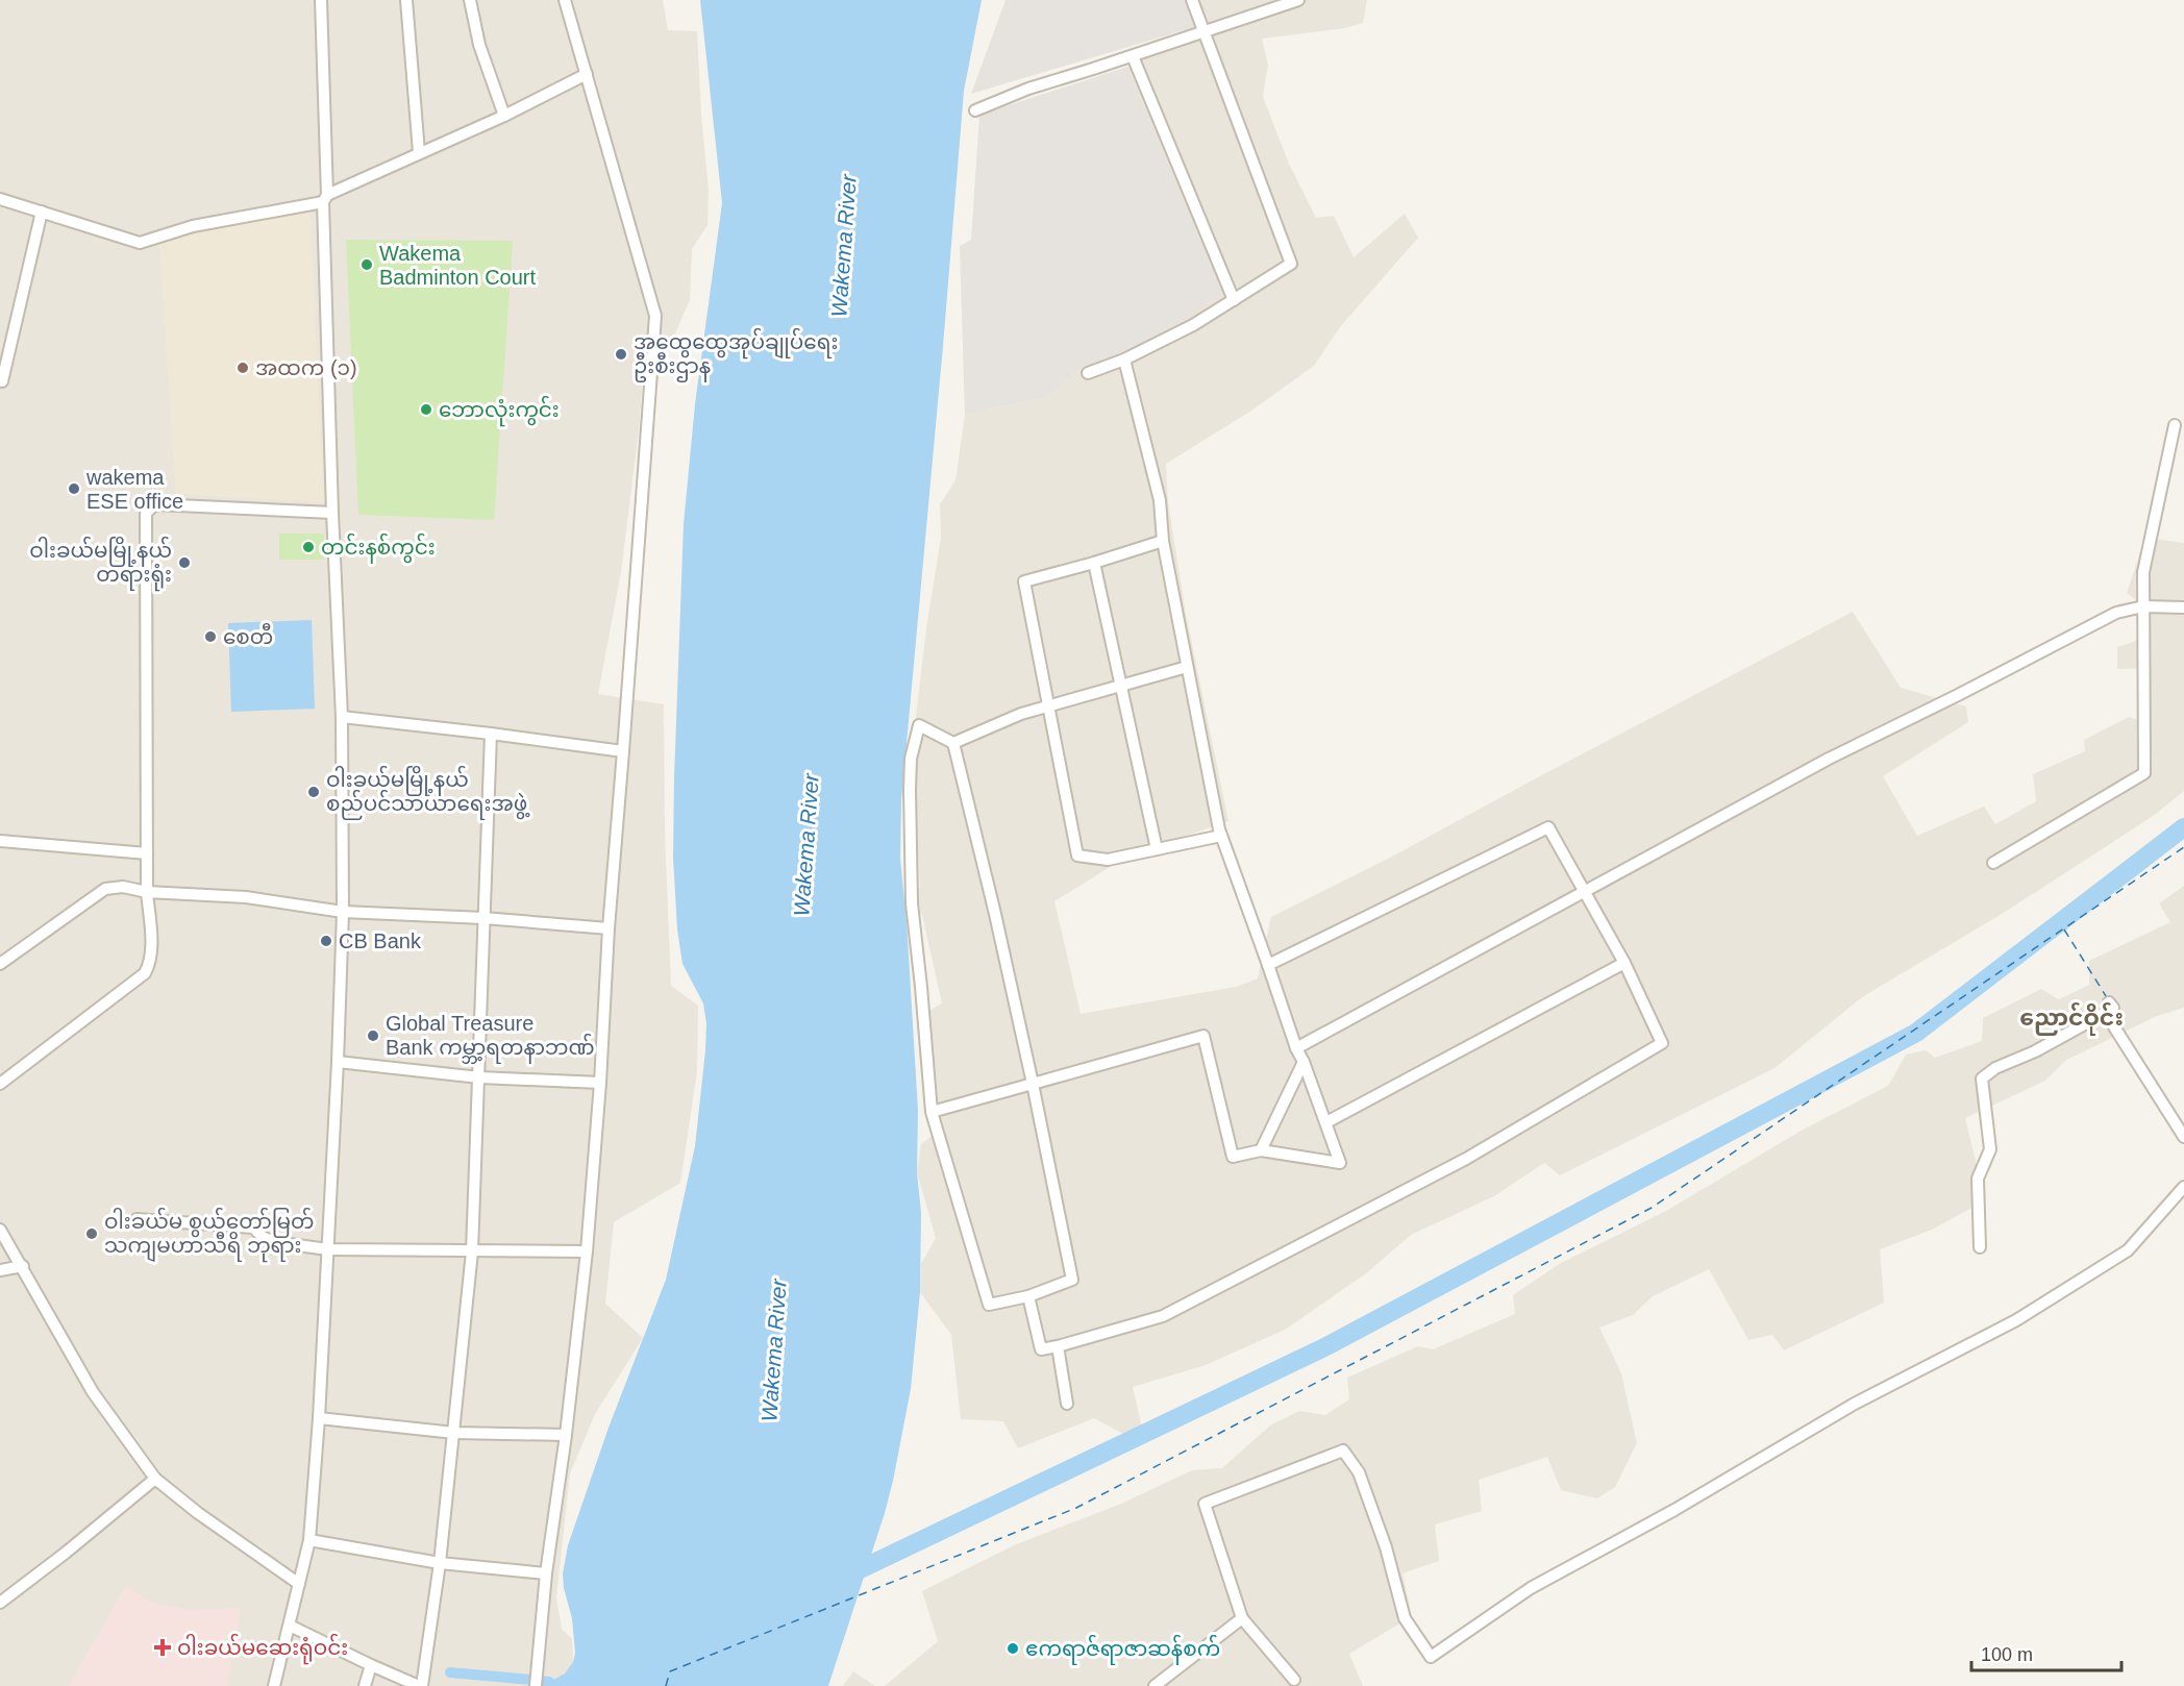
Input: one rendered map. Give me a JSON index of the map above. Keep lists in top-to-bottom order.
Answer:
{
  "districts": ["ညောင်ဝိုင်း"],
  "water": ["Wakema River"],
  "places": {
    "other": [
      "Wakema Badminton Court",
      "အထွေထွေအုပ်ချုပ်ရေး ဦးစီးဌာန",
      "အထက (၁)",
      "ဘောလုံးကွင်း",
      "wakema ESE office",
      "တင်းနစ်ကွင်း",
      "ဝါးခယ်မမြို့နယ် တရားရုံး",
      "စေတီ",
      "ဝါးခယ်မမြို့နယ် စည်ပင်သာယာရေးအဖွဲ့",
      "CB Bank",
      "Global Treasure Bank ကမ္ဘာ့ရတနာဘဏ်",
      "ဝါးခယ်မ စွယ်တော်မြတ် သကျမဟာသီရိ ဘုရား",
      "ဧကရာဇ်ရာဇာဆန်စက်"
    ],
    "health": ["ဝါးခယ်မဆေးရုံဝင်း"]
  },
  "scale_bar": "100 m"
}
